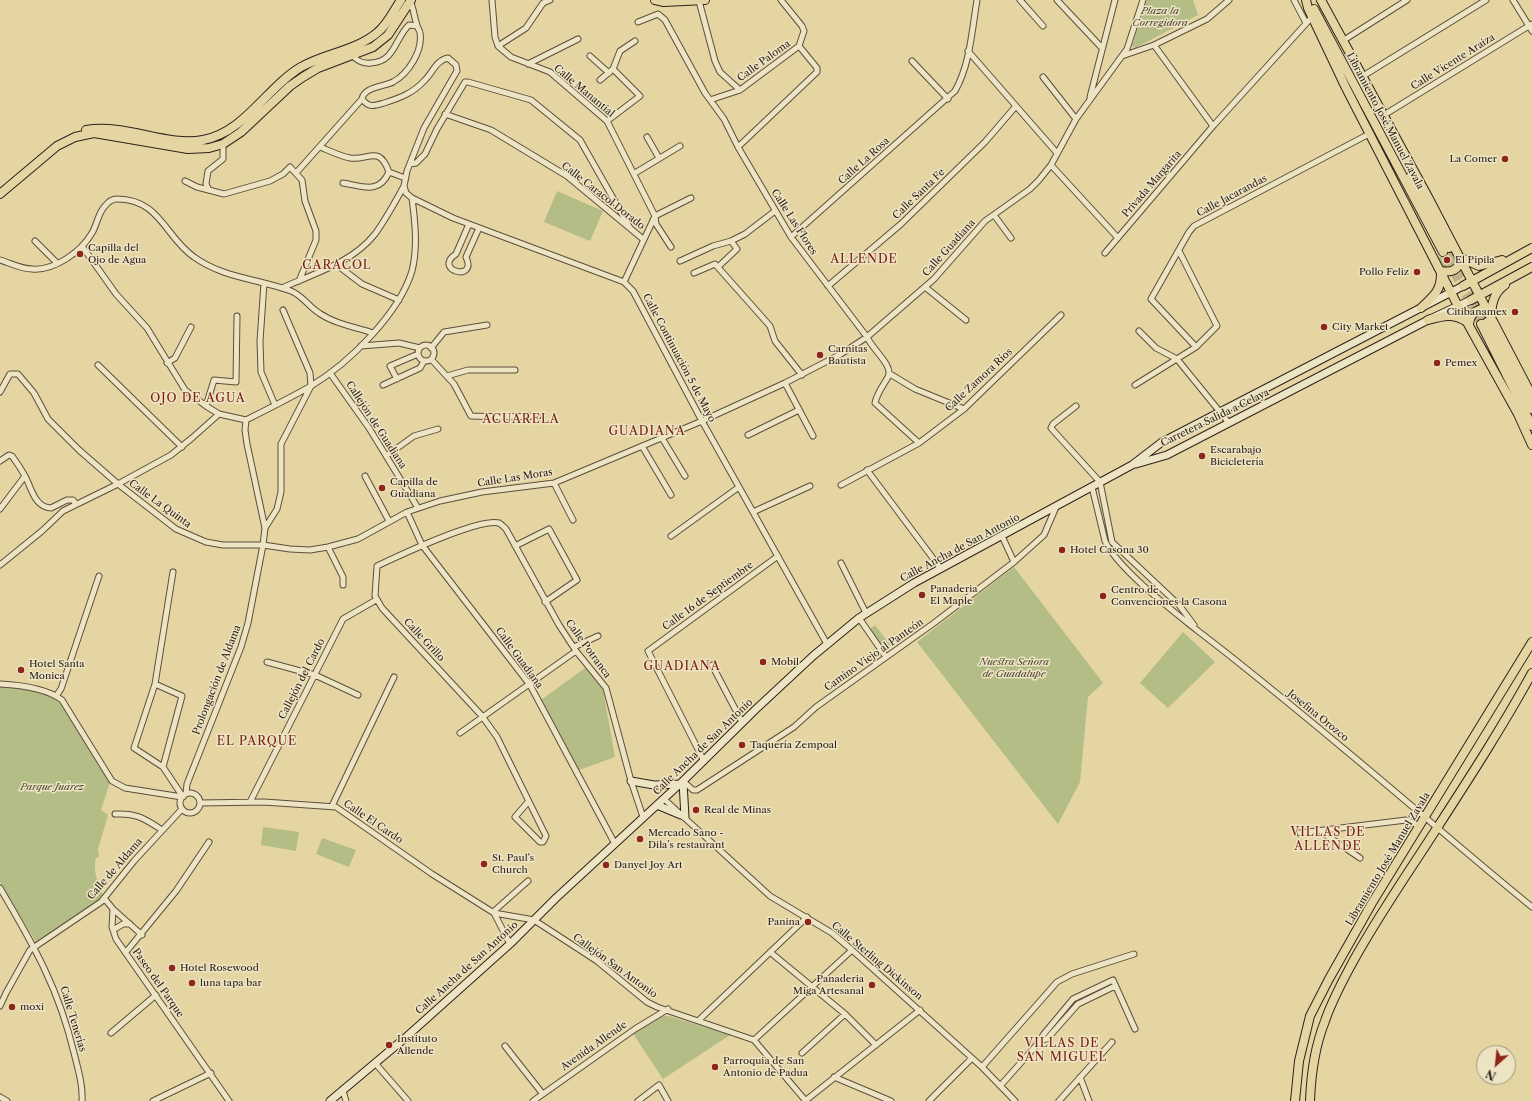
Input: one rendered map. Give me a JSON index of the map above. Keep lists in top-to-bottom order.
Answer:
{
  "streets": {
    "main road": ["Libramiento José Manuel Zavala", "Carretera Salida a Celaya", "Calle Ancha de San Antonio"],
    "street": [
      "Calle Paloma",
      "Calle Vicente Araiza",
      "Calle Manantial",
      "Calle La Rosa",
      "Privada Margarita",
      "Calle Santa Fe",
      "Calle Caracol Dorado",
      "Calle Jacarandas",
      "Calle Las Flores",
      "Calle Guadiana",
      "Calle Continuación 5 de Mayo",
      "Calle Zamora Ríos",
      "Callejón de Guadiana",
      "Calle Las Moras",
      "Calle La Quinta",
      "Calle 16 de Septiembre",
      "Calle Grillo",
      "Calle Potranca",
      "Camino Viejo al Panteón",
      "Callejón del Cardo",
      "Prolongación de Aldama",
      "Josefina Orozco",
      "Calle El Cardo",
      "Calle de Aldama",
      "Calle Sterling Dickinson",
      "Callejón San Antonio",
      "Paseo del Parque",
      "Calle Tenerías",
      "Avenida Allende"
    ]
  },
  "crossings": [
    ["Calle Paloma", "Calle Las Flores"],
    ["Libramiento José Manuel Zavala", "Josefina Orozco"],
    ["Calle La Rosa", "Calle Las Flores"],
    ["Calle Santa Fe", "Calle Las Flores"],
    ["Calle Las Flores", "Calle Guadiana"],
    ["Calle Guadiana", "Calle Las Moras"],
    ["Calle Guadiana", "Calle Ancha de San Antonio"],
    ["Calle Guadiana", "Calle Potranca"],
    ["Calle Continuación 5 de Mayo", "Calle Las Moras"],
    ["Calle Continuación 5 de Mayo", "Calle Ancha de San Antonio"],
    ["Calle Continuación 5 de Mayo", "Calle 16 de Septiembre"],
    ["Carretera Salida a Celaya", "Calle Ancha de San Antonio"],
    ["Callejón de Guadiana", "Calle Las Moras"],
    ["Calle Las Moras", "Calle La Quinta"],
    ["Calle Las Moras", "Prolongación de Aldama"],
    ["Calle La Quinta", "Prolongación de Aldama"],
    ["Calle Ancha de San Antonio", "Calle 16 de Septiembre"],
    ["Calle Ancha de San Antonio", "Calle Potranca"],
    ["Calle Ancha de San Antonio", "Camino Viejo al Panteón"],
    ["Calle Ancha de San Antonio", "Josefina Orozco"],
    ["Calle Ancha de San Antonio", "Calle El Cardo"],
    ["Calle Ancha de San Antonio", "Calle Sterling Dickinson"],
    ["Calle Ancha de San Antonio", "Callejón San Antonio"],
    ["Calle Grillo", "Callejón del Cardo"],
    ["Callejón del Cardo", "Calle El Cardo"],
    ["Prolongación de Aldama", "Calle El Cardo"],
    ["Prolongación de Aldama", "Calle de Aldama"],
    ["Calle El Cardo", "Calle de Aldama"],
    ["Calle El Cardo", "Callejón San Antonio"],
    ["Calle de Aldama", "Calle Tenerías"],
    ["Callejón San Antonio", "Avenida Allende"]
  ],
  "districts": [
    "ALLENDE",
    "CARACOL",
    "OJO DE AGUA",
    "ACUARELA",
    "GUADIANA",
    "GUADIANA",
    "EL PARQUE",
    "VILLAS DE ALLENDE",
    "VILLAS DE SAN MIGUEL"
  ],
  "parks": ["Plaza la Corregidora", "Nuestra Señora de Guadalupe", "Parque Juárez"],
  "places": [
    "La Comer",
    "Capilla del Ojo de Agua",
    "El Pipila",
    "Pollo Feliz",
    "Citibanamex",
    "City Market",
    "Carnitas Bautista",
    "Pemex",
    "Escarabajo Bicicletería",
    "Capilla de Guadiana",
    "Hotel Casona 30",
    "Panaderia El Maple",
    "Centro de Convenciones la Casona",
    "Mobil",
    "Hotel Santa Monica",
    "Taquería Zempoal",
    "Real de Minas",
    "Mercado Sano - Dila’s restaurant",
    "St. Paul's Church",
    "Danyel Joy Art",
    "Panina",
    "Hotel Rosewood",
    "luna tapa bar",
    "Panaderia Miga Artesanal",
    "moxi",
    "Instituto Allende",
    "Parroquia de San Antonio de Padua"
  ],
  "north": "bottom left"
}
